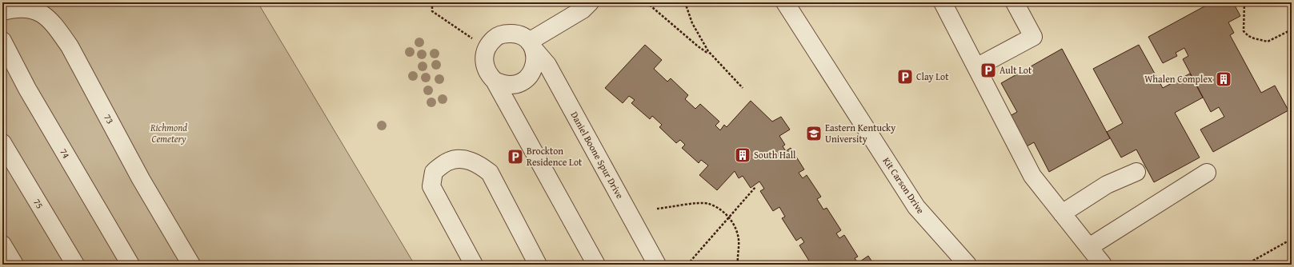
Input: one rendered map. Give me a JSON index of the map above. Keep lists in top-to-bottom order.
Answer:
{
  "streets": {
    "street": [
      "73",
      "74",
      "Daniel Boone Spur Drive",
      "Kit Carson Drive",
      "75"
    ]
  },
  "parks": ["Richmond Cemetery"],
  "places": {
    "parking": ["Ault Lot", "Clay Lot", "Brockton Residence Lot"],
    "building": ["Whalen Complex", "South Hall"],
    "school or university": ["Eastern Kentucky University"]
  }
}
